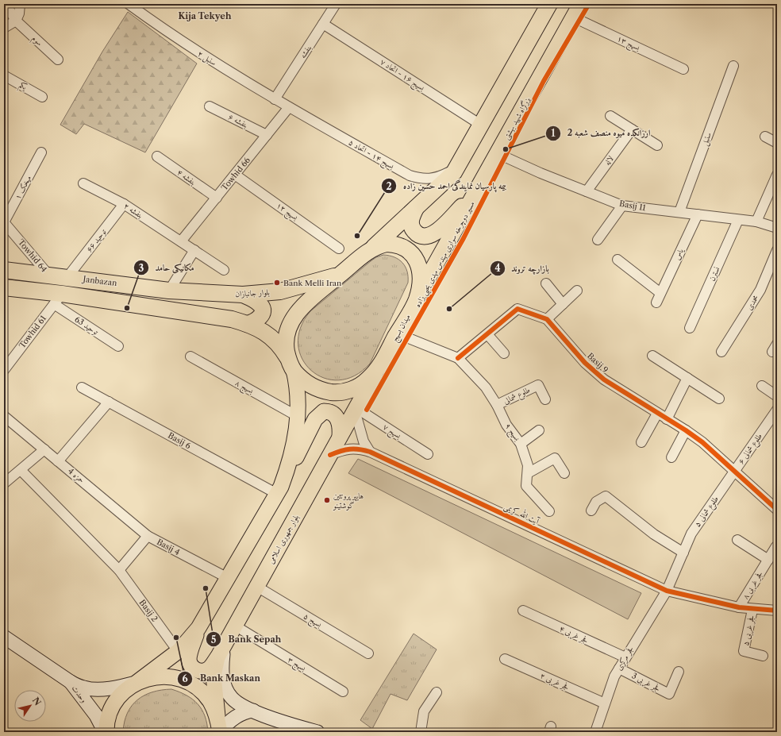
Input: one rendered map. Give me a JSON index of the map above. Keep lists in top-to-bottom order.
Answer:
{
  "streets": {
    "highway": [
      "بزرگراه شهید بهشتی",
      "Janbazan",
      "بلوار جانبازان",
      "میدان بسیج"
    ],
    "main road": ["بلوار جمهوری اسلامی", "وحدت"],
    "street": [
      "سوم",
      "بسیج ۱۳",
      "بنفشه",
      "سنبل ۲",
      "بسیج ۱۶ - اتحاد ۷",
      "یکم",
      "بنفشه ۶",
      "سنبل",
      "بسیج ۱۴ - اتحاد ۵",
      "لاله",
      "Towhid 66",
      "بنفشه ۴",
      "میخک ۱",
      "Basij 11",
      "بنفشه ۲",
      "بسیج ۱۲",
      "توحید ۶۶",
      "یاس",
      "Towhid 64",
      "نسترن",
      "محمدی",
      "توحید 63",
      "Towhid 61",
      "Basij 9",
      "بسیج ۸",
      "طلوع شمالی",
      "بسیج ۷",
      "بسیج ۹",
      "Basij 6",
      "طلوع شمالی ۶",
      "حمزه 4",
      "طلوع شمالی ۵",
      "آیت الله کریمی",
      "Basij 4",
      "فجر غربی ۸",
      "Basij 2",
      "بسیج ۵",
      "فجر غربی ۵",
      "فجر غربی ۴",
      "فجر مرکزی",
      "بسیج ۳",
      "فجر غربی ۲",
      "فجر غربی 3"
    ],
    "cycle path": ["مسیر دوچرخه سواری مهندس مهدی یحیی زاده"]
  },
  "crossings": [
    ["بسیج ۱۳", "بزرگراه شهید بهشتی"],
    ["بنفشه", "سنبل ۲"],
    ["بنفشه", "بسیج ۱۶ - اتحاد ۷"],
    ["سنبل ۲", "بسیج ۱۴ - اتحاد ۵"],
    ["سنبل ۲", "Towhid 66"],
    ["بزرگراه شهید بهشتی", "Basij 11"],
    ["بزرگراه شهید بهشتی", "میدان بسیج"],
    ["بنفشه ۶", "Towhid 66"],
    ["سنبل", "Basij 11"],
    ["بسیج ۱۴ - اتحاد ۵", "Towhid 66"],
    ["لاله", "Basij 11"],
    ["Towhid 66", "بنفشه ۴"],
    ["Towhid 66", "بنفشه ۲"],
    ["Towhid 66", "بسیج ۱۲"],
    ["میخک ۱", "Towhid 64"],
    ["Basij 11", "یاس"],
    ["Basij 11", "نسترن"],
    ["بنفشه ۲", "توحید ۶۶"],
    ["توحید ۶۶", "Janbazan"],
    ["Towhid 64", "Janbazan"],
    ["Janbazan", "بلوار جانبازان"],
    ["بلوار جانبازان", "میدان بسیج"],
    ["توحید 63", "Towhid 61"],
    ["میدان بسیج", "بلوار جمهوری اسلامی"],
    ["Basij 9", "طلوع شمالی ۶"],
    ["Basij 9", "طلوع شمالی ۵"],
    ["طلوع شمالی", "بسیج ۹"],
    ["بسیج ۷", "بلوار جمهوری اسلامی"],
    ["طلوع شمالی ۶", "طلوع شمالی ۵"],
    ["حمزه 4", "Basij 4"],
    ["طلوع شمالی ۵", "آیت الله کریمی"],
    ["طلوع شمالی ۵", "فجر مرکزی"],
    ["آیت الله کریمی", "بلوار جمهوری اسلامی"],
    ["آیت الله کریمی", "فجر غربی ۸"],
    ["آیت الله کریمی", "فجر مرکزی"],
    ["بلوار جمهوری اسلامی", "بسیج ۵"],
    ["بلوار جمهوری اسلامی", "بسیج ۳"],
    ["Basij 4", "Basij 2"],
    ["فجر غربی ۴", "فجر مرکزی"],
    ["فجر مرکزی", "فجر غربی ۲"],
    ["فجر مرکزی", "فجر غربی 3"]
  ],
  "districts": ["Kija Tekyeh"],
  "places": [
    "ارزانکده میوه منصف شعبه 2",
    "بیمه پارسیان نمایندگی احمد حسین زاده",
    "Bank Melli Iran",
    "مکانیکی حامد",
    "بازارچه تروند",
    "هایپر پروتئین گوشتینو",
    "Bank Sepah",
    "Bank Maskan"
  ],
  "north": "top right"
}
